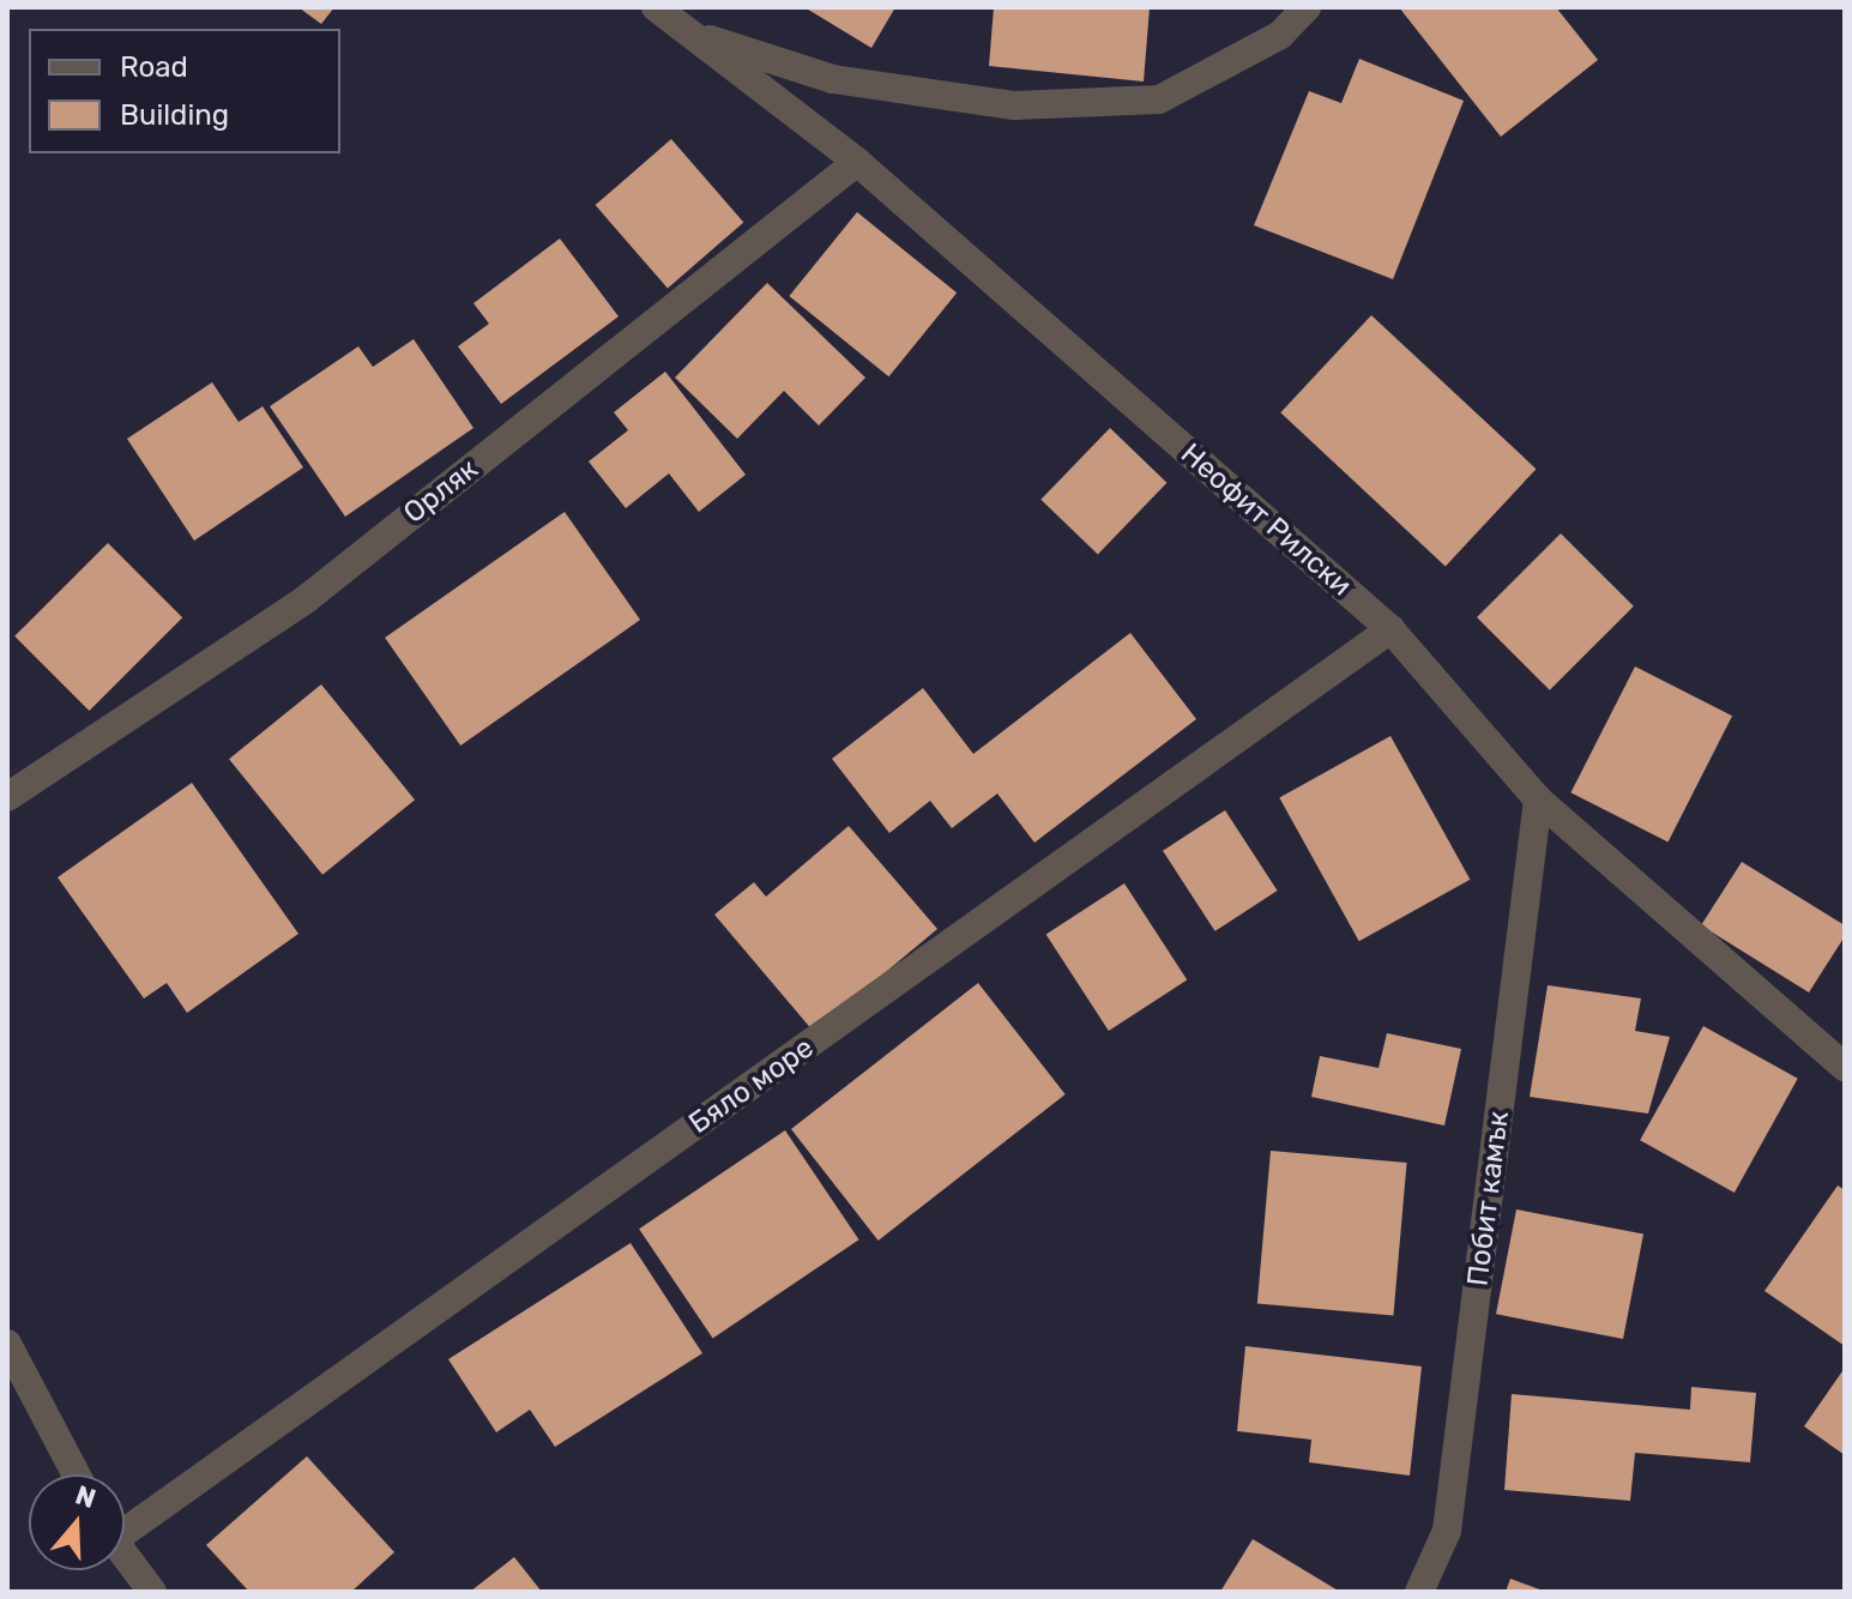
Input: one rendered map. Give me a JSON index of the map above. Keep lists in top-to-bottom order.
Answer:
{
  "streets": {
    "street": [
      "Орляк",
      "Неофит Рилски",
      "Бяло море",
      "Побит камък"
    ]
  },
  "crossings": [
    ["Орляк", "Неофит Рилски"],
    ["Неофит Рилски", "Бяло море"],
    ["Неофит Рилски", "Побит камък"]
  ],
  "legend": ["Road", "Building"],
  "north": "top"
}
